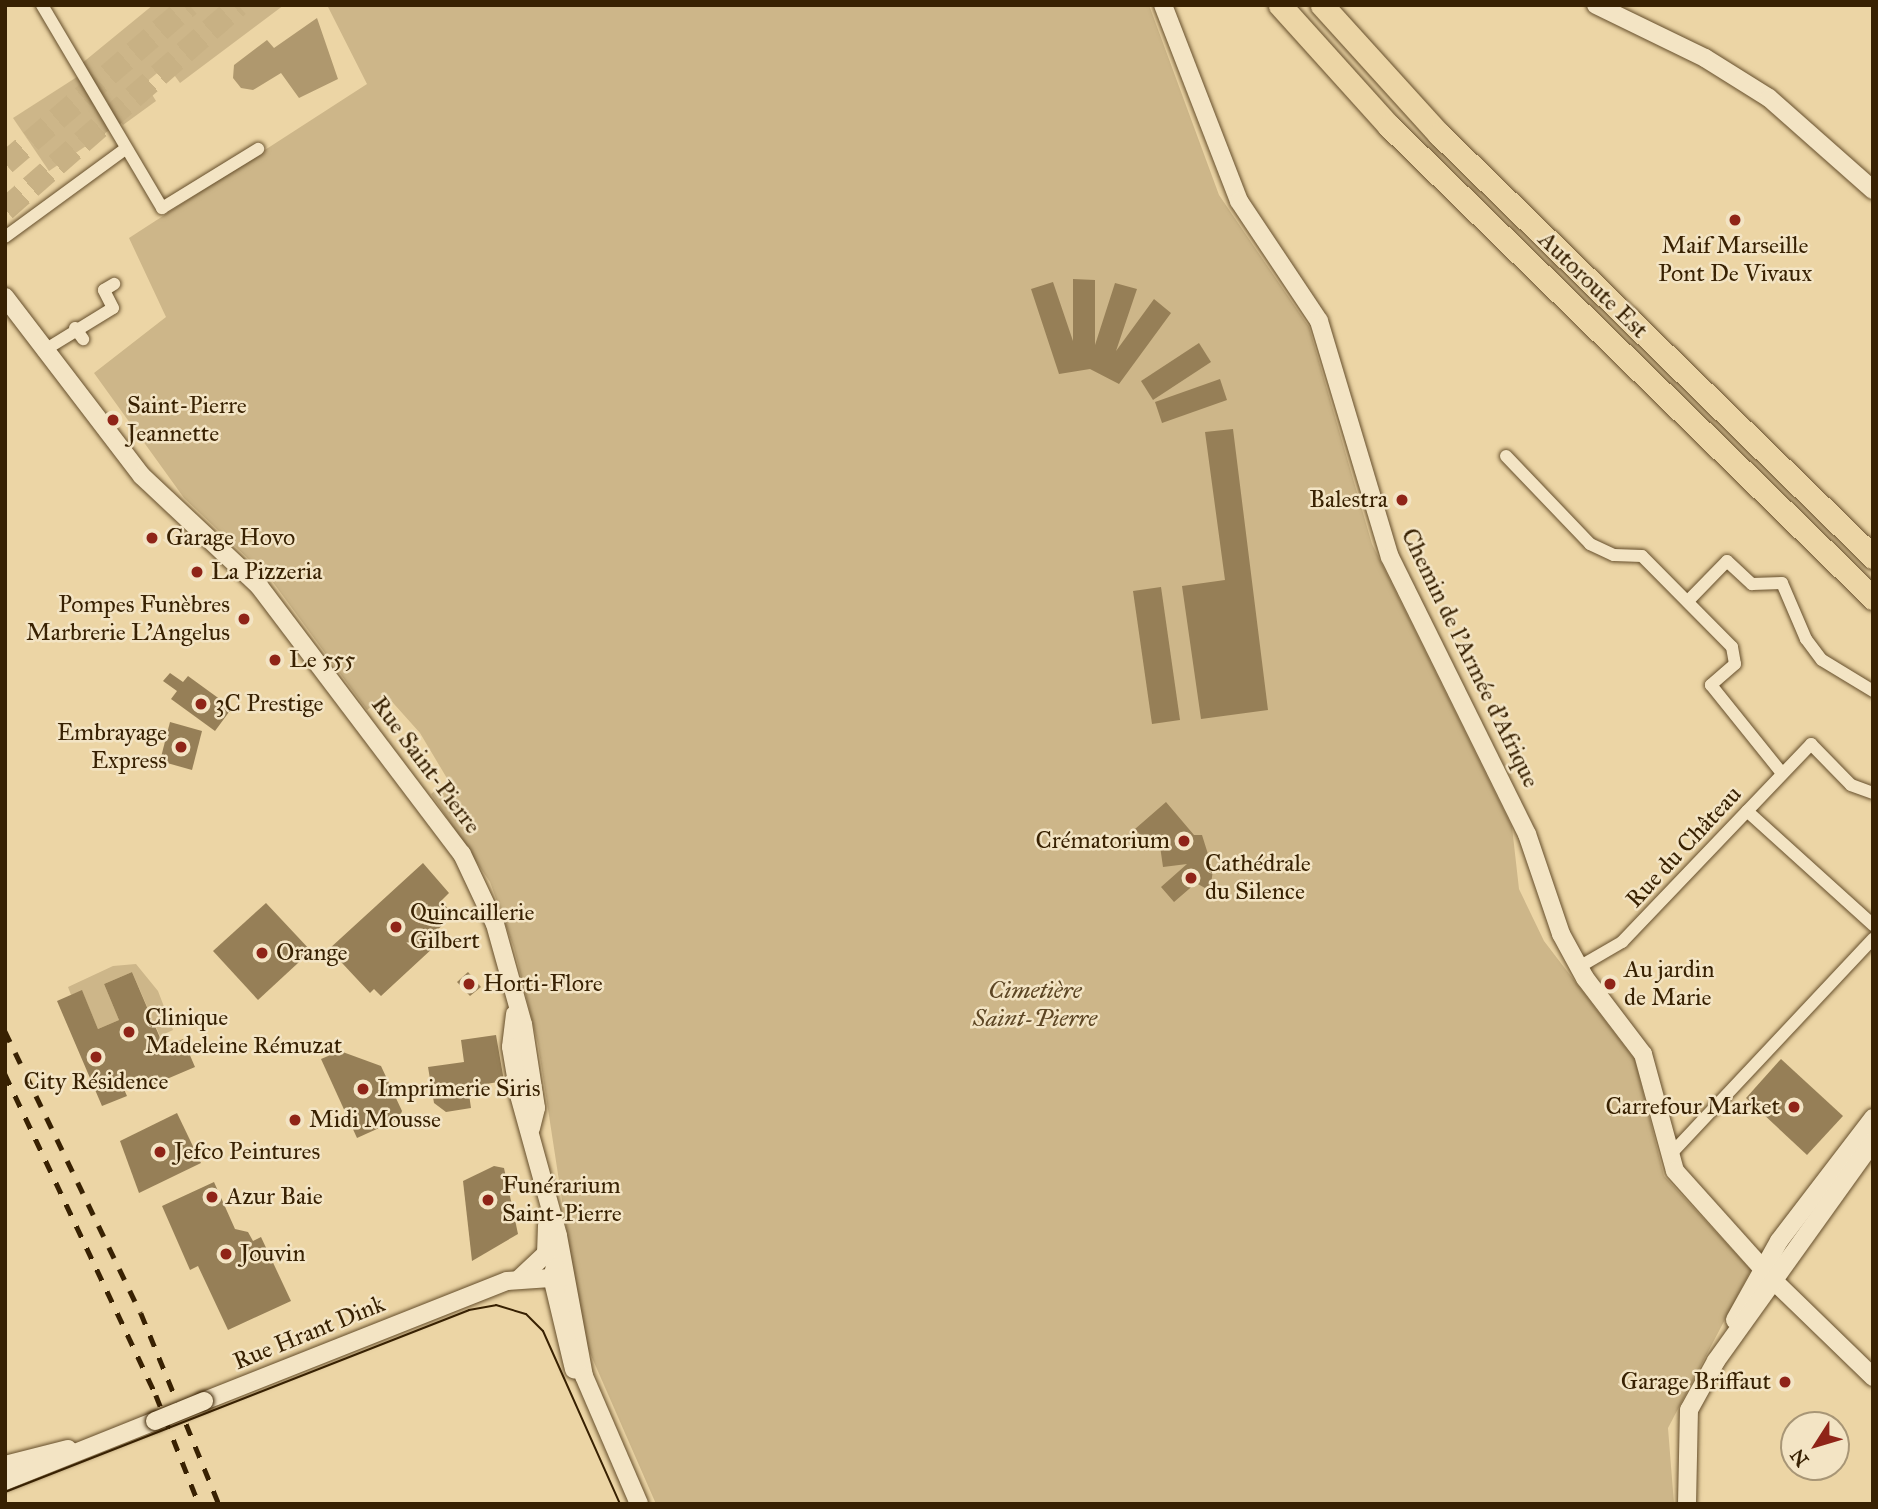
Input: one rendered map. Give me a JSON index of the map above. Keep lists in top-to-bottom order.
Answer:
{
  "streets": {
    "highway": ["Autoroute Est"],
    "street": [
      "Chemin de l'Armée d'Afrique",
      "Rue Saint-Pierre",
      "Rue du Château",
      "Rue Hrant Dink"
    ]
  },
  "crossings": [
    ["Chemin de l'Armée d'Afrique", "Rue du Château"],
    ["Rue Saint-Pierre", "Rue Hrant Dink"]
  ],
  "parks": ["Cimetière Saint-Pierre"],
  "places": [
    "Maif Marseille Pont De Vivaux",
    "Saint-Pierre Jeannette",
    "Balestra",
    "Garage Hovo",
    "La Pizzeria",
    "Pompes Funèbres Marbrerie L'Angelus",
    "Le 555",
    "3C Prestige",
    "Embrayage Express",
    "Crématorium",
    "Cathédrale du Silence",
    "Quincaillerie Gilbert",
    "Orange",
    "Horti-Flore",
    "Au jardin de Marie",
    "Clinique Madeleine Rémuzat",
    "City Résidence",
    "Imprimerie Siris",
    "Carrefour Market",
    "Midi Mousse",
    "Jefco Peintures",
    "Azur Baie",
    "Funérarium Saint-Pierre",
    "Jouvin",
    "Garage Briffaut"
  ],
  "north": "bottom left"
}
